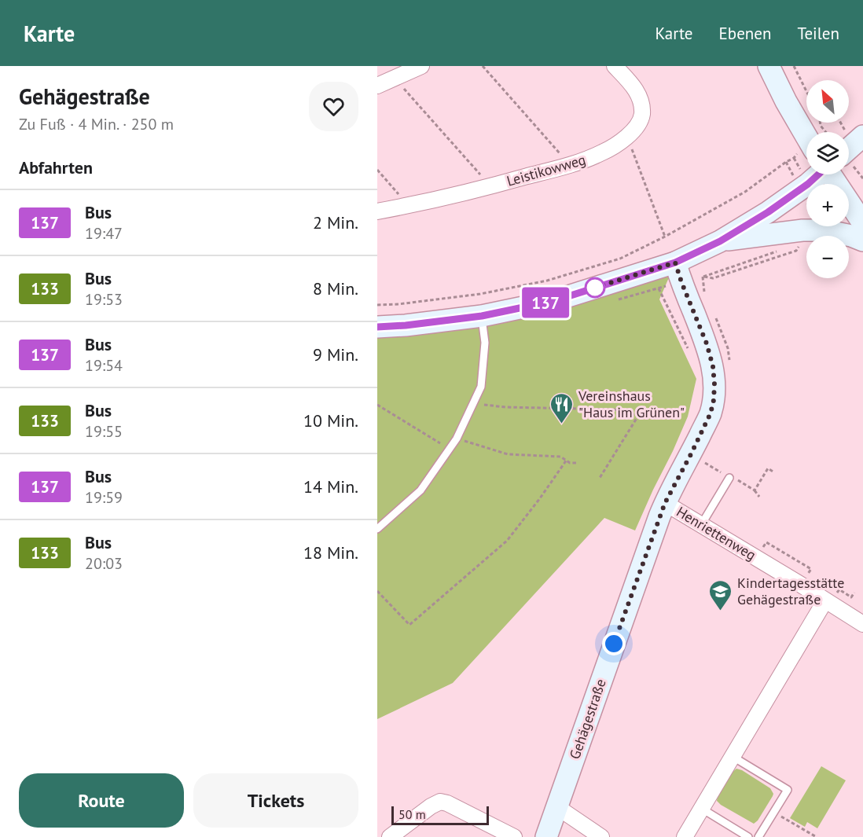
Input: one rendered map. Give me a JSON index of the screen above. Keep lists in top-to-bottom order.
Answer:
{
  "streets": {
    "street": ["Leistikowweg", "Henriettenweg", "Gehägestraße"]
  },
  "crossings": [
    ["Henriettenweg", "Gehägestraße"]
  ],
  "places": {
    "restaurant": ["Vereinshaus \"Haus im Grünen\""],
    "school or university": ["Kindertagesstätte Gehägestraße"]
  },
  "lines": ["bus line 137"],
  "scale_bar": "50 m",
  "north": "top left",
  "page": {
    "header": "Karte",
    "nav": ["Karte", "Ebenen", "Teilen"],
    "heading": [
      ["Gehägestraße", "Zu Fuß · 4 Min. · 250 m"],
      "Abfahrten"
    ],
    "on_map": "137",
    "map_buttons": ["+", "−"],
    "list": [
      {
        "mark": "137",
        "name": "Bus",
        "note": "19:47",
        "value": "2 Min."
      },
      {
        "mark": "133",
        "name": "Bus",
        "note": "19:53",
        "value": "8 Min."
      },
      {
        "mark": "137",
        "name": "Bus",
        "note": "19:54",
        "value": "9 Min."
      },
      {
        "mark": "133",
        "name": "Bus",
        "note": "19:55",
        "value": "10 Min."
      },
      {
        "mark": "137",
        "name": "Bus",
        "note": "19:59",
        "value": "14 Min."
      },
      {
        "mark": "133",
        "name": "Bus",
        "note": "20:03",
        "value": "18 Min."
      }
    ],
    "buttons": ["Route", "Tickets"],
    "scale": "50 m"
  }
}
